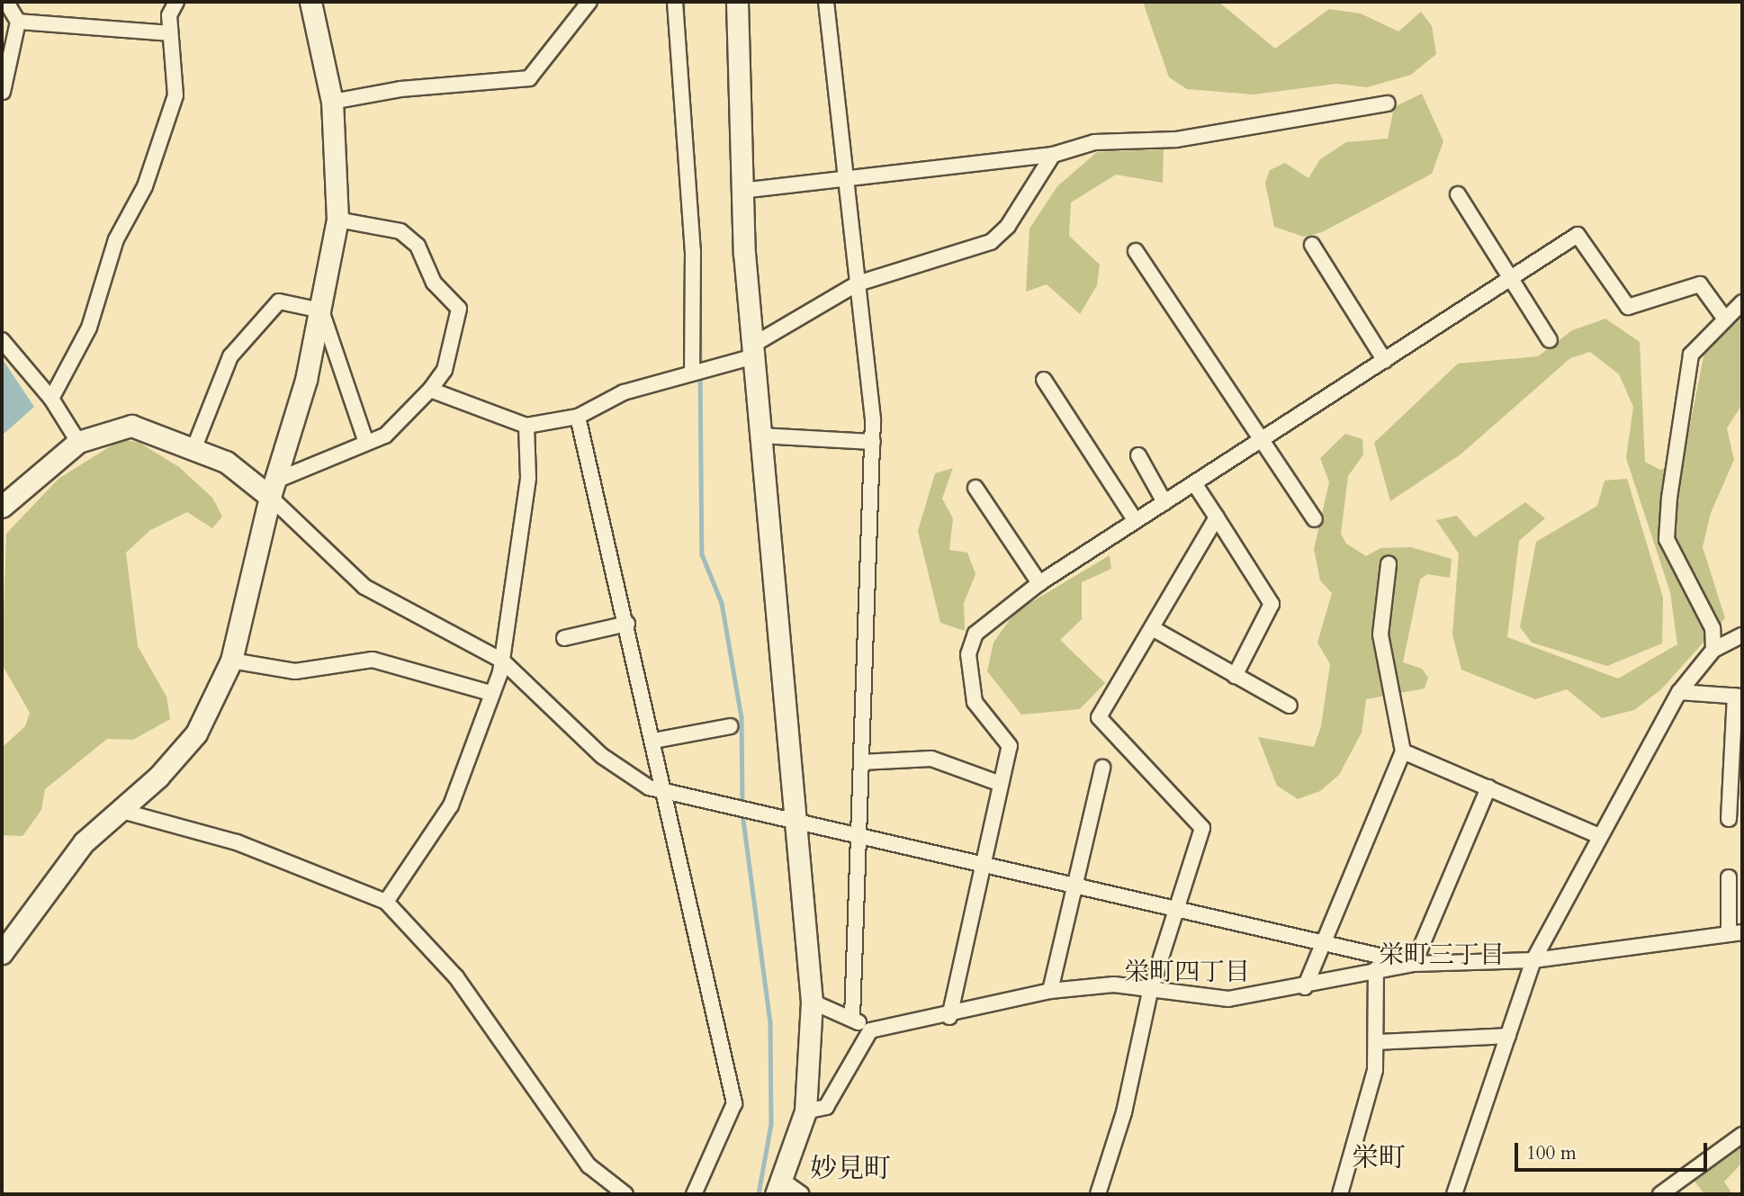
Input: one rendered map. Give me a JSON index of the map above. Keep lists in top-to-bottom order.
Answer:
{
  "districts": [
    "栄町三丁目",
    "栄町四丁目",
    "栄町",
    "妙見町"
  ],
  "scale_bar": "100 m"
}
